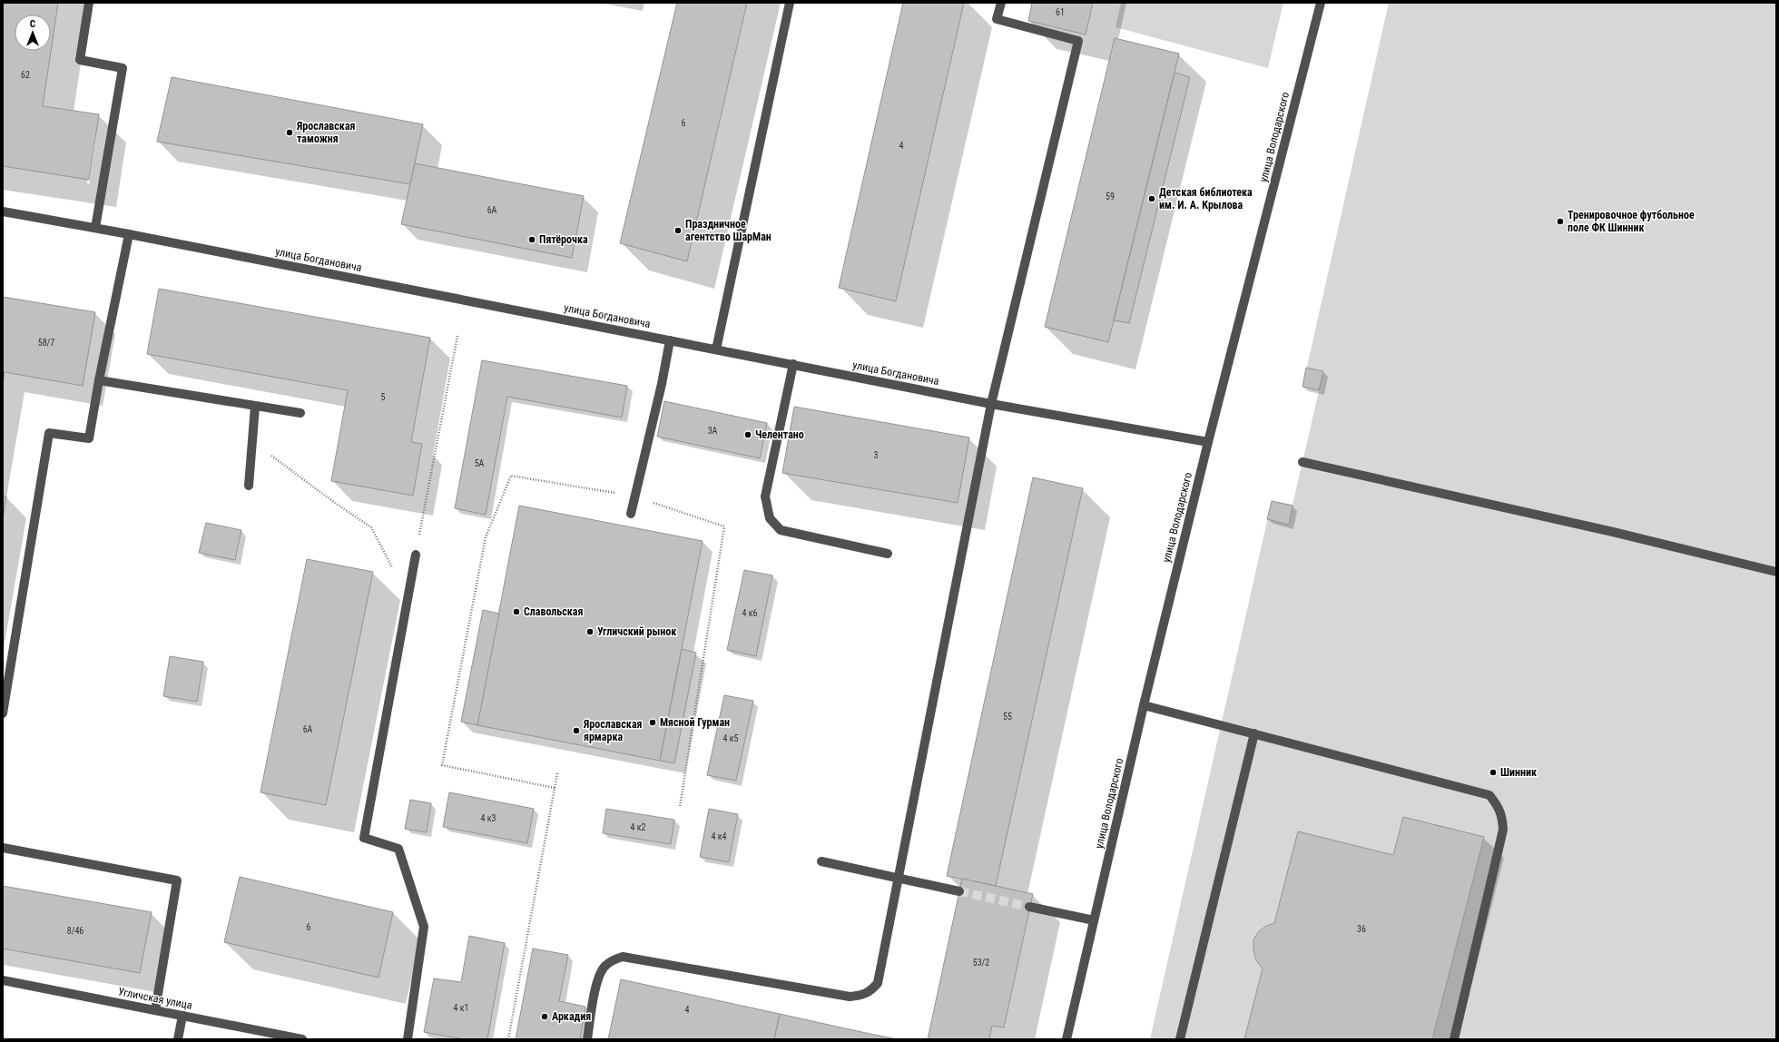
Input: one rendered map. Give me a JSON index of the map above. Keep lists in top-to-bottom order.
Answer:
{
  "streets": {
    "street": ["улица Володарского", "улица Богдановича", "Угличская улица"]
  },
  "crossings": [
    ["улица Володарского", "улица Богдановича"]
  ],
  "places": [
    "Ярославская таможня",
    "Детская библиотека им. И. А. Крылова",
    "Тренировочное футбольное поле ФК Шинник",
    "Праздничное агентство ШарМан",
    "Пятёрочка",
    "Челентано",
    "Славольская",
    "Угличский рынок",
    "Мясной Гурман",
    "Ярославская ярмарка",
    "Шинник",
    "Аркадия"
  ],
  "house_numbers": [
    "61",
    "62",
    "6",
    "4",
    "59",
    "6А",
    "58/7",
    "5",
    "3А",
    "3",
    "5А",
    "4 к6",
    "55",
    "6А",
    "4 к5",
    "4 к3",
    "4 к2",
    "4 к4",
    "6",
    "36",
    "8/46",
    "53/2",
    "4 к1",
    "4"
  ],
  "north": "top"
}
